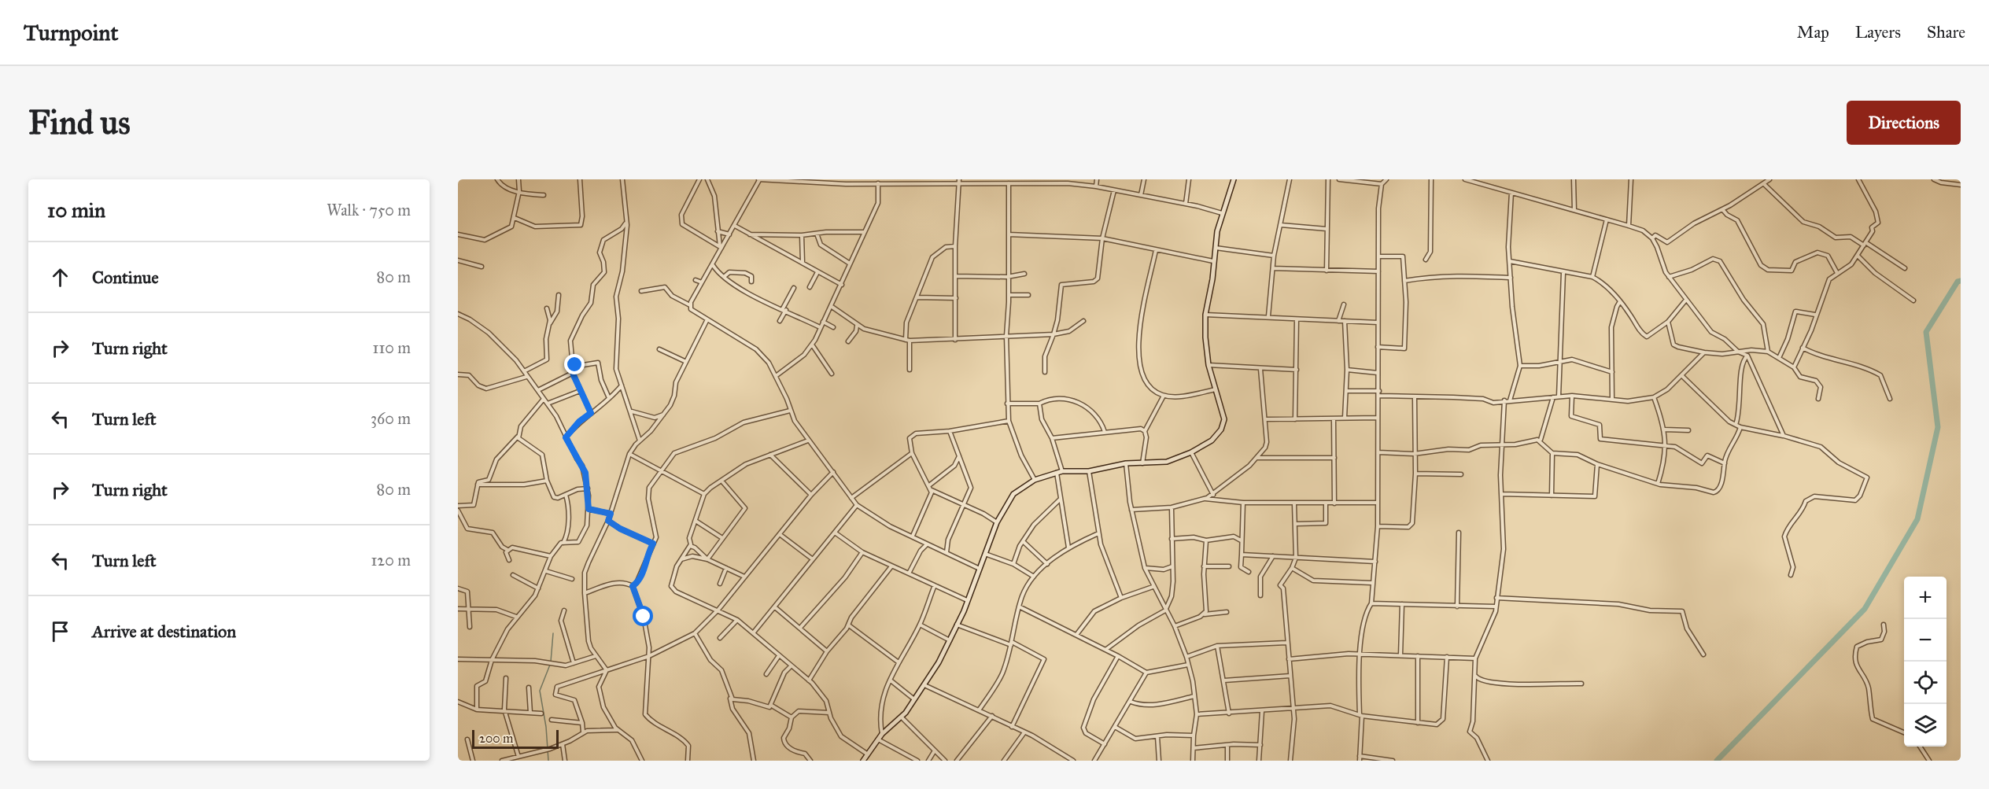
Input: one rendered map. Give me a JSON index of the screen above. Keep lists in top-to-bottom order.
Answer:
{
  "scale_bar": "200 m",
  "page": {
    "header": "Turnpoint",
    "nav": ["Map", "Layers", "Share"],
    "buttons": "Directions",
    "title": "Find us",
    "heading": ["10 min", "Walk · 750 m"],
    "list": [
      ["Continue", "80 m"],
      ["Turn right", "110 m"],
      ["Turn left", "360 m"],
      ["Turn right", "80 m"],
      ["Turn left", "120 m"],
      "Arrive at destination"
    ],
    "map_buttons": ["+", "−"],
    "scale": "200 m"
  }
}
